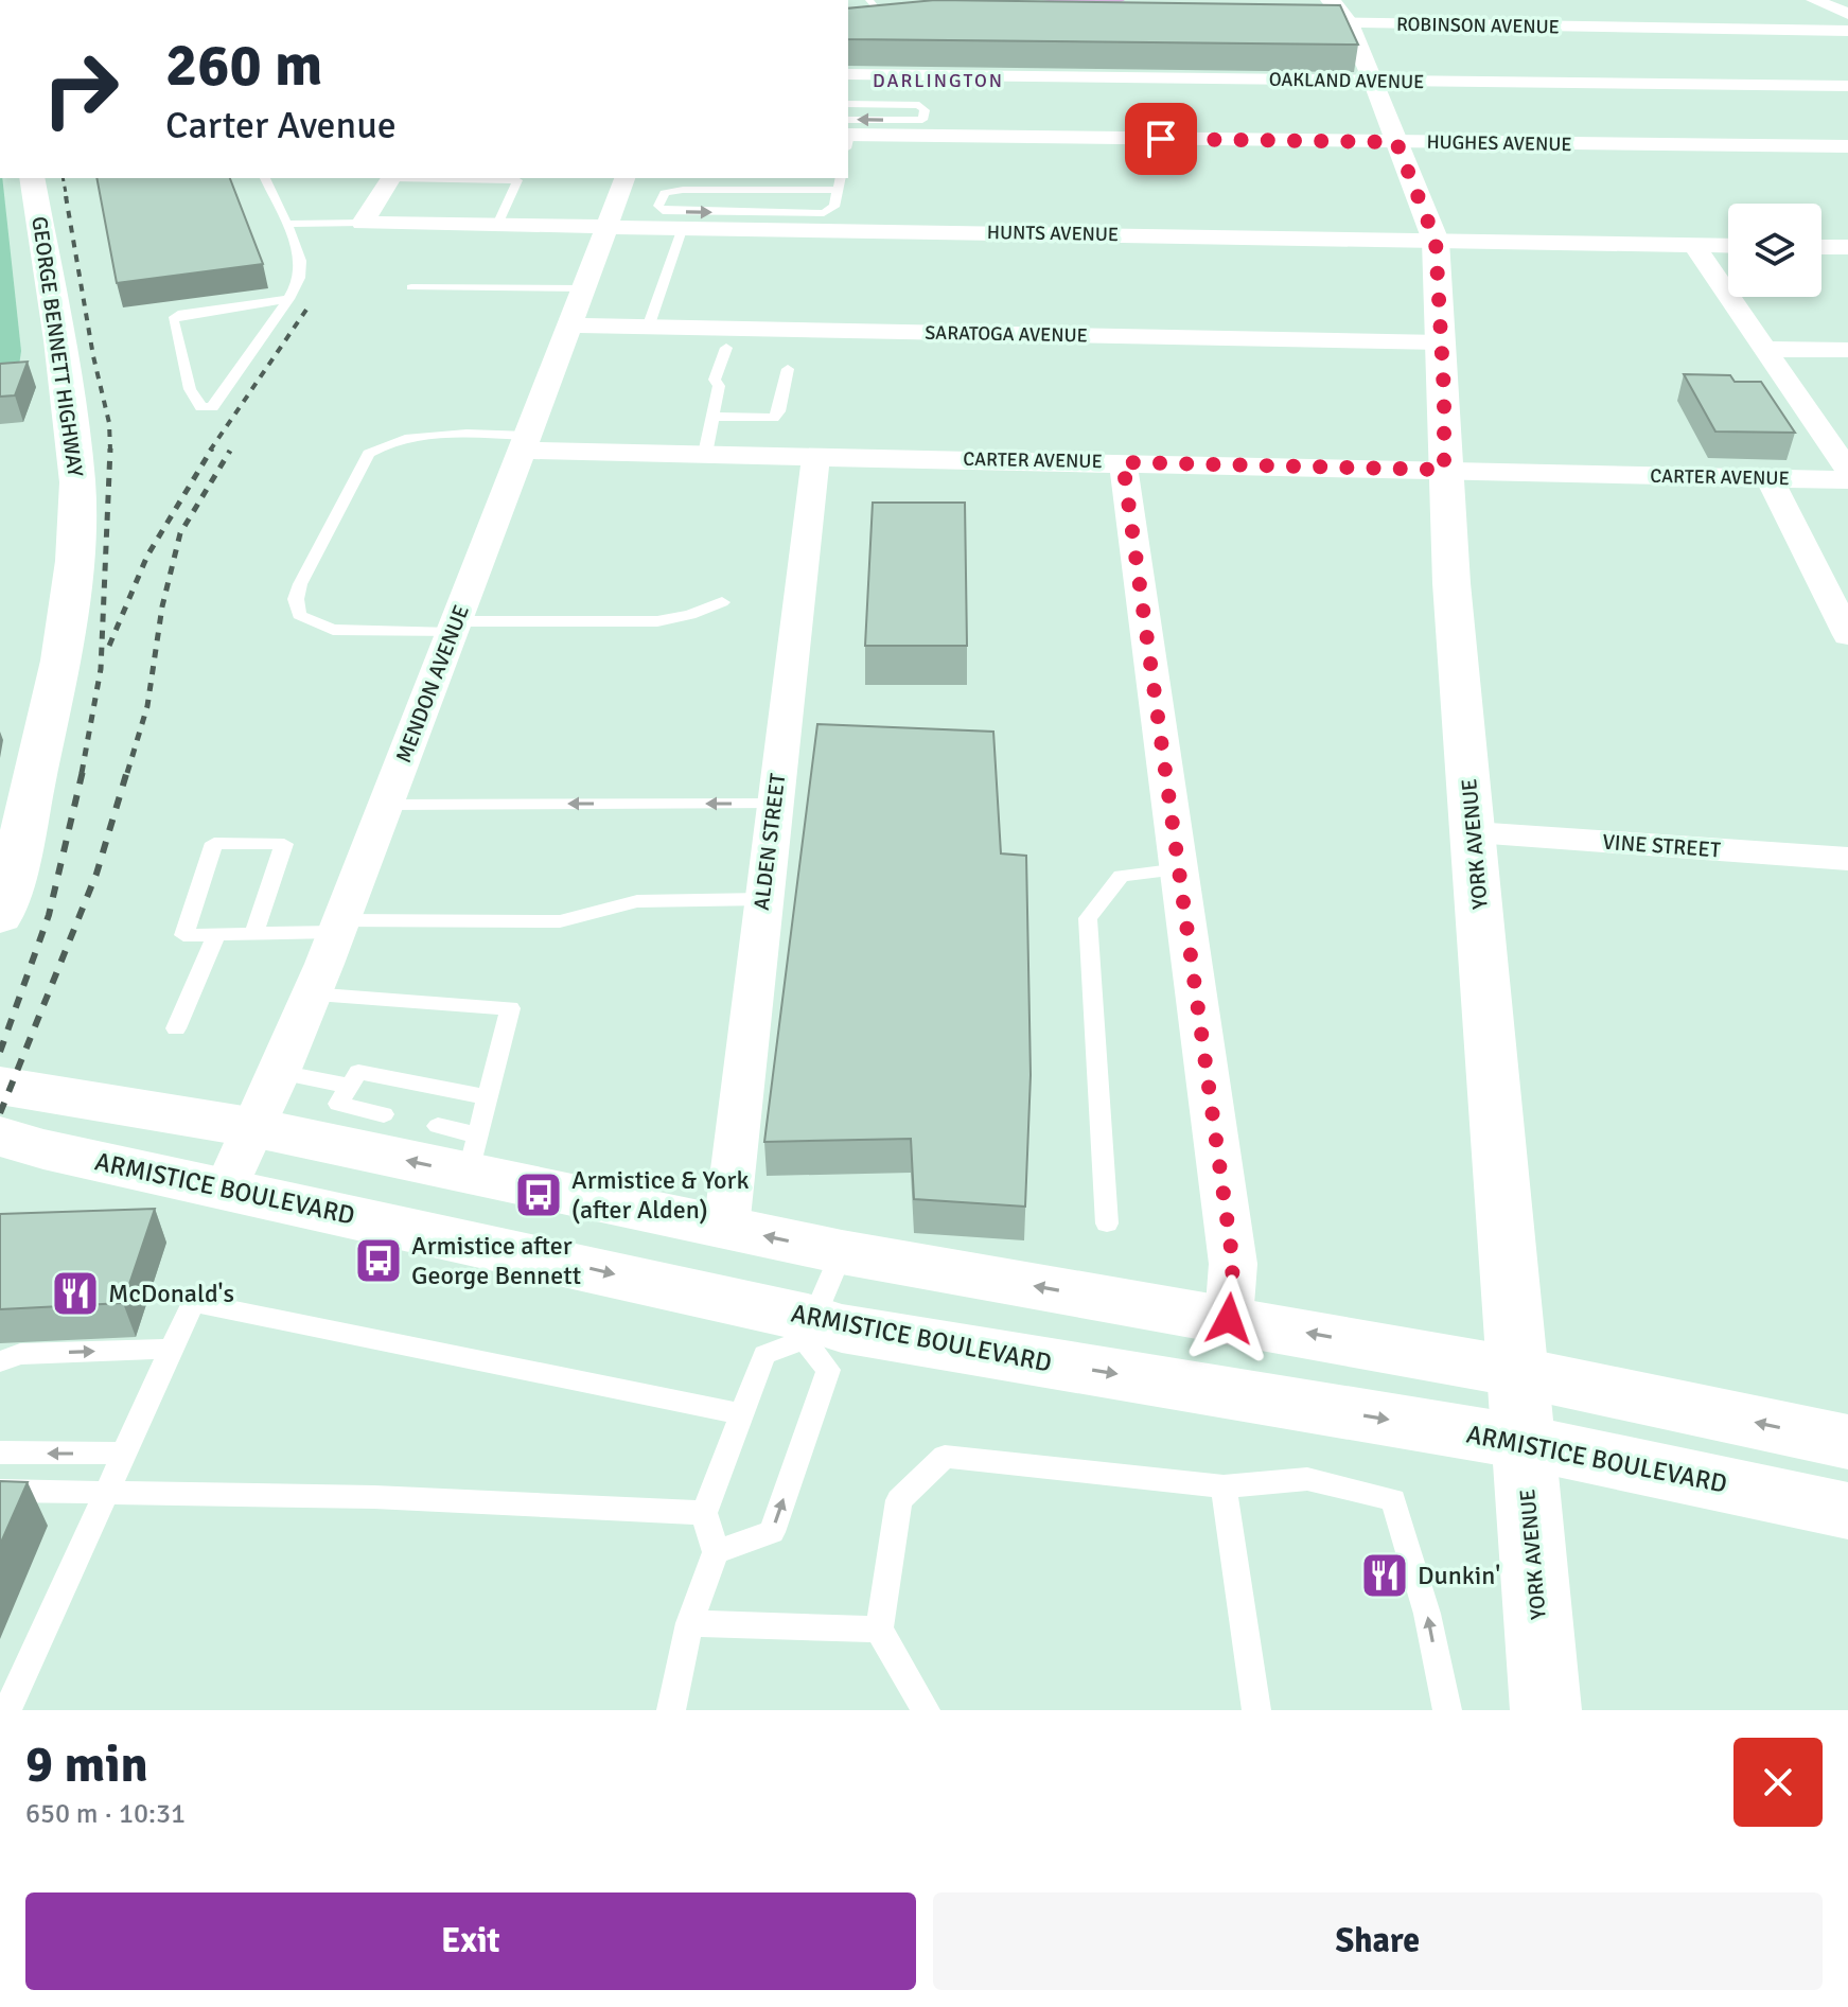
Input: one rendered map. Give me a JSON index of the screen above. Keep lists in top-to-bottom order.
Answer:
{
  "streets": {
    "main road": ["GEORGE BENNETT HIGHWAY", "YORK AVENUE", "ARMISTICE BOULEVARD"],
    "street": [
      "ROBINSON AVENUE",
      "OAKLAND AVENUE",
      "HUGHES AVENUE",
      "HUNTS AVENUE",
      "SARATOGA AVENUE",
      "CARTER AVENUE",
      "MENDON AVENUE",
      "ALDEN STREET",
      "VINE STREET"
    ]
  },
  "crossings": [
    ["ROBINSON AVENUE", "YORK AVENUE"],
    ["OAKLAND AVENUE", "YORK AVENUE"],
    ["HUGHES AVENUE", "YORK AVENUE"],
    ["HUNTS AVENUE", "MENDON AVENUE"],
    ["HUNTS AVENUE", "YORK AVENUE"],
    ["SARATOGA AVENUE", "MENDON AVENUE"],
    ["SARATOGA AVENUE", "YORK AVENUE"],
    ["CARTER AVENUE", "MENDON AVENUE"],
    ["CARTER AVENUE", "ALDEN STREET"],
    ["CARTER AVENUE", "YORK AVENUE"],
    ["MENDON AVENUE", "ARMISTICE BOULEVARD"],
    ["YORK AVENUE", "VINE STREET"],
    ["YORK AVENUE", "ARMISTICE BOULEVARD"]
  ],
  "districts": ["DARLINGTON"],
  "places": {
    "bus stop": ["Armistice & York (after Alden)", "Armistice after George Bennett"],
    "restaurant": ["McDonald's", "Dunkin'"]
  },
  "page": {
    "turn": ["260 m", "Carter Avenue"],
    "heading": ["9 min", "650 m · 10:31"],
    "buttons": ["Exit", "Share"]
  }
}
